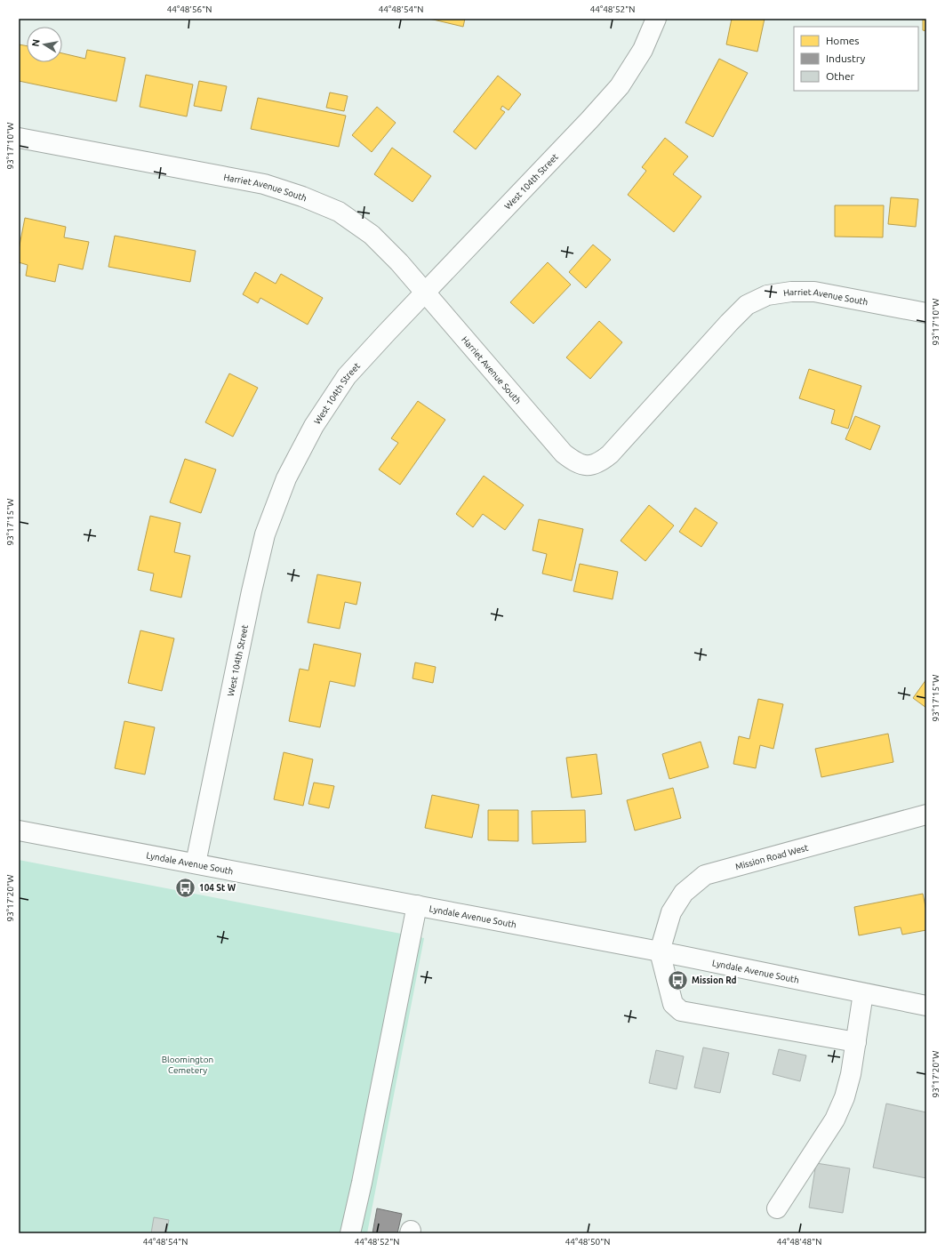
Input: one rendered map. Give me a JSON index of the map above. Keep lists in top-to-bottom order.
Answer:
{
  "streets": {
    "street": [
      "West 104th Street",
      "Harriet Avenue South",
      "Mission Road West",
      "Lyndale Avenue South"
    ]
  },
  "crossings": [
    ["West 104th Street", "Harriet Avenue South"],
    ["West 104th Street", "Lyndale Avenue South"],
    ["Mission Road West", "Lyndale Avenue South"]
  ],
  "parks": ["Bloomington Cemetery"],
  "places": {
    "bus stop": ["104 St W", "Mission Rd"]
  },
  "legend": ["Homes", "Industry", "Other"],
  "north": "left",
  "coordinates": [
    "44°48'56\"N",
    "44°48'54\"N",
    "44°48'52\"N",
    "93°17'10\"W",
    "93°17'15\"W",
    "93°17'20\"W",
    "44°48'50\"N",
    "44°48'48\"N"
  ]
}
